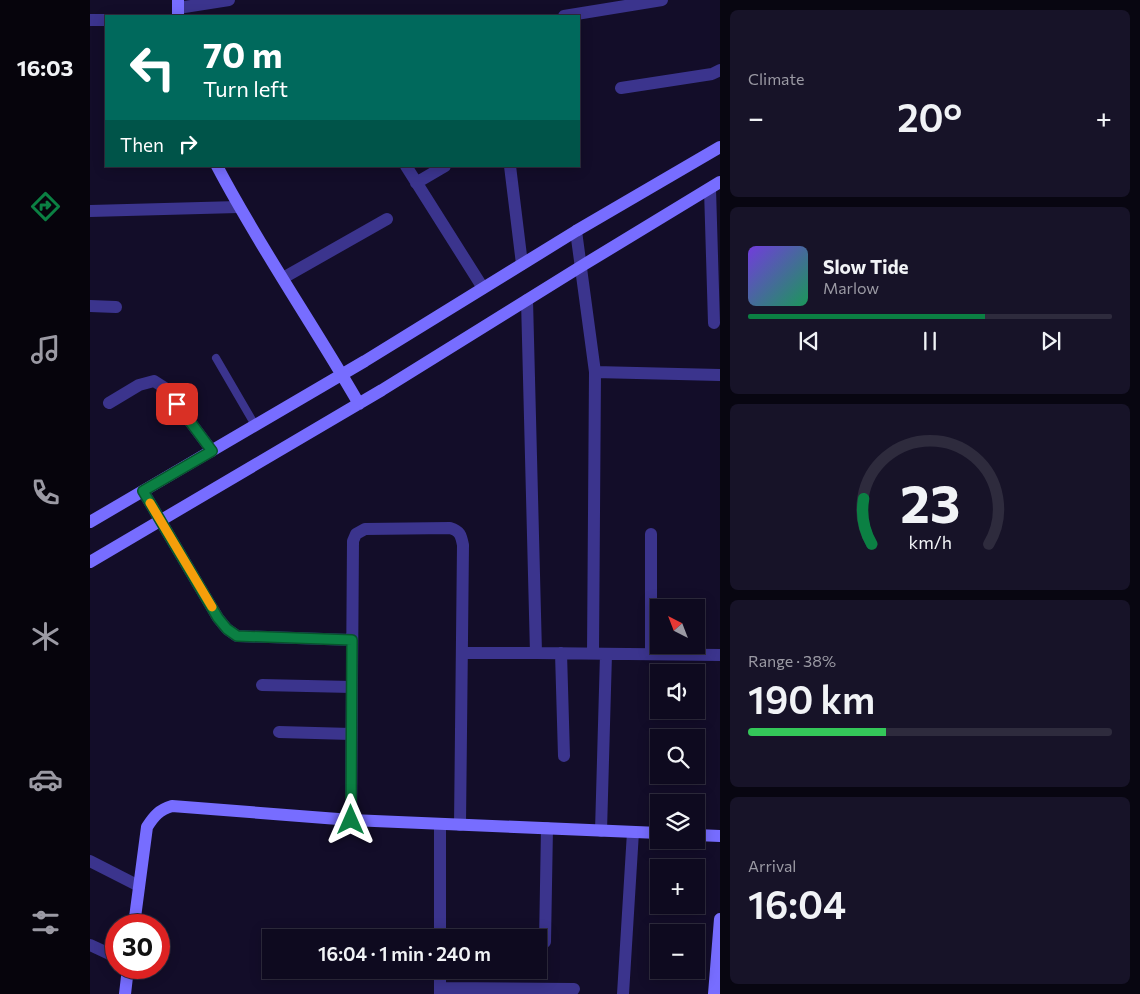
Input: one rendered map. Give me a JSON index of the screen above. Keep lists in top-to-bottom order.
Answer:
{
  "north": "top left",
  "page": {
    "tabs": "16:03",
    "tile": [
      "Climate",
      ["Range · 38%", "190 km"],
      ["Arrival", "16:04"]
    ],
    "turn": ["70 m", "Turn left"],
    "heat": ["−", "20°", "+"],
    "then": "Then",
    "song": ["Slow Tide", "Marlow"],
    "map_buttons": ["+", "−"],
    "limit": "30",
    "trip": "16:04 · 1 min · 240 m",
    "gauge": ["23", "km/h"]
  }
}
